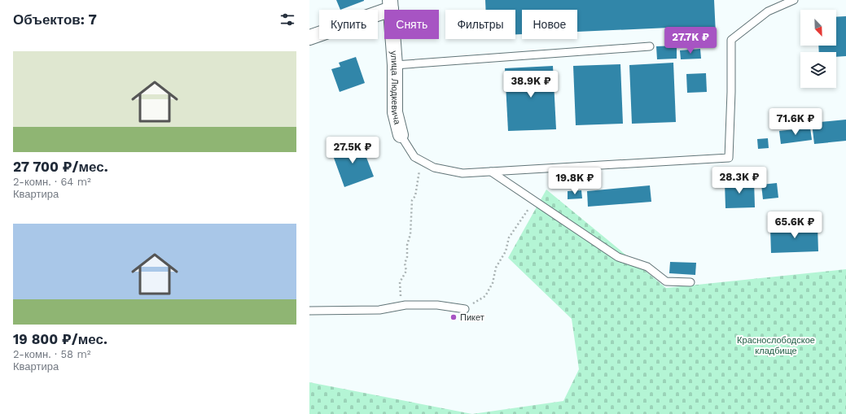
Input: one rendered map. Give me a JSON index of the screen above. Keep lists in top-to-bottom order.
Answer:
{
  "streets": {
    "street": ["улица Людкевича"]
  },
  "parks": ["Краснослободское кладбище"],
  "places": ["Пикет"],
  "north": "bottom right",
  "page": {
    "heading": "Объектов: 7",
    "chip": [
      "Купить",
      "Снять",
      "Фильтры",
      "Новое"
    ],
    "price": [
      "27.7K ₽",
      "38.9K ₽",
      "71.6K ₽",
      "27.5K ₽",
      "28.3K ₽",
      "19.8K ₽",
      "65.6K ₽"
    ],
    "list": [
      {
        "name": "27 700 ₽/мес.",
        "note": "2-комн. · 64 m² · Квартира"
      },
      {
        "name": "19 800 ₽/мес.",
        "note": "2-комн. · 58 m² · Квартира"
      }
    ]
  }
}
